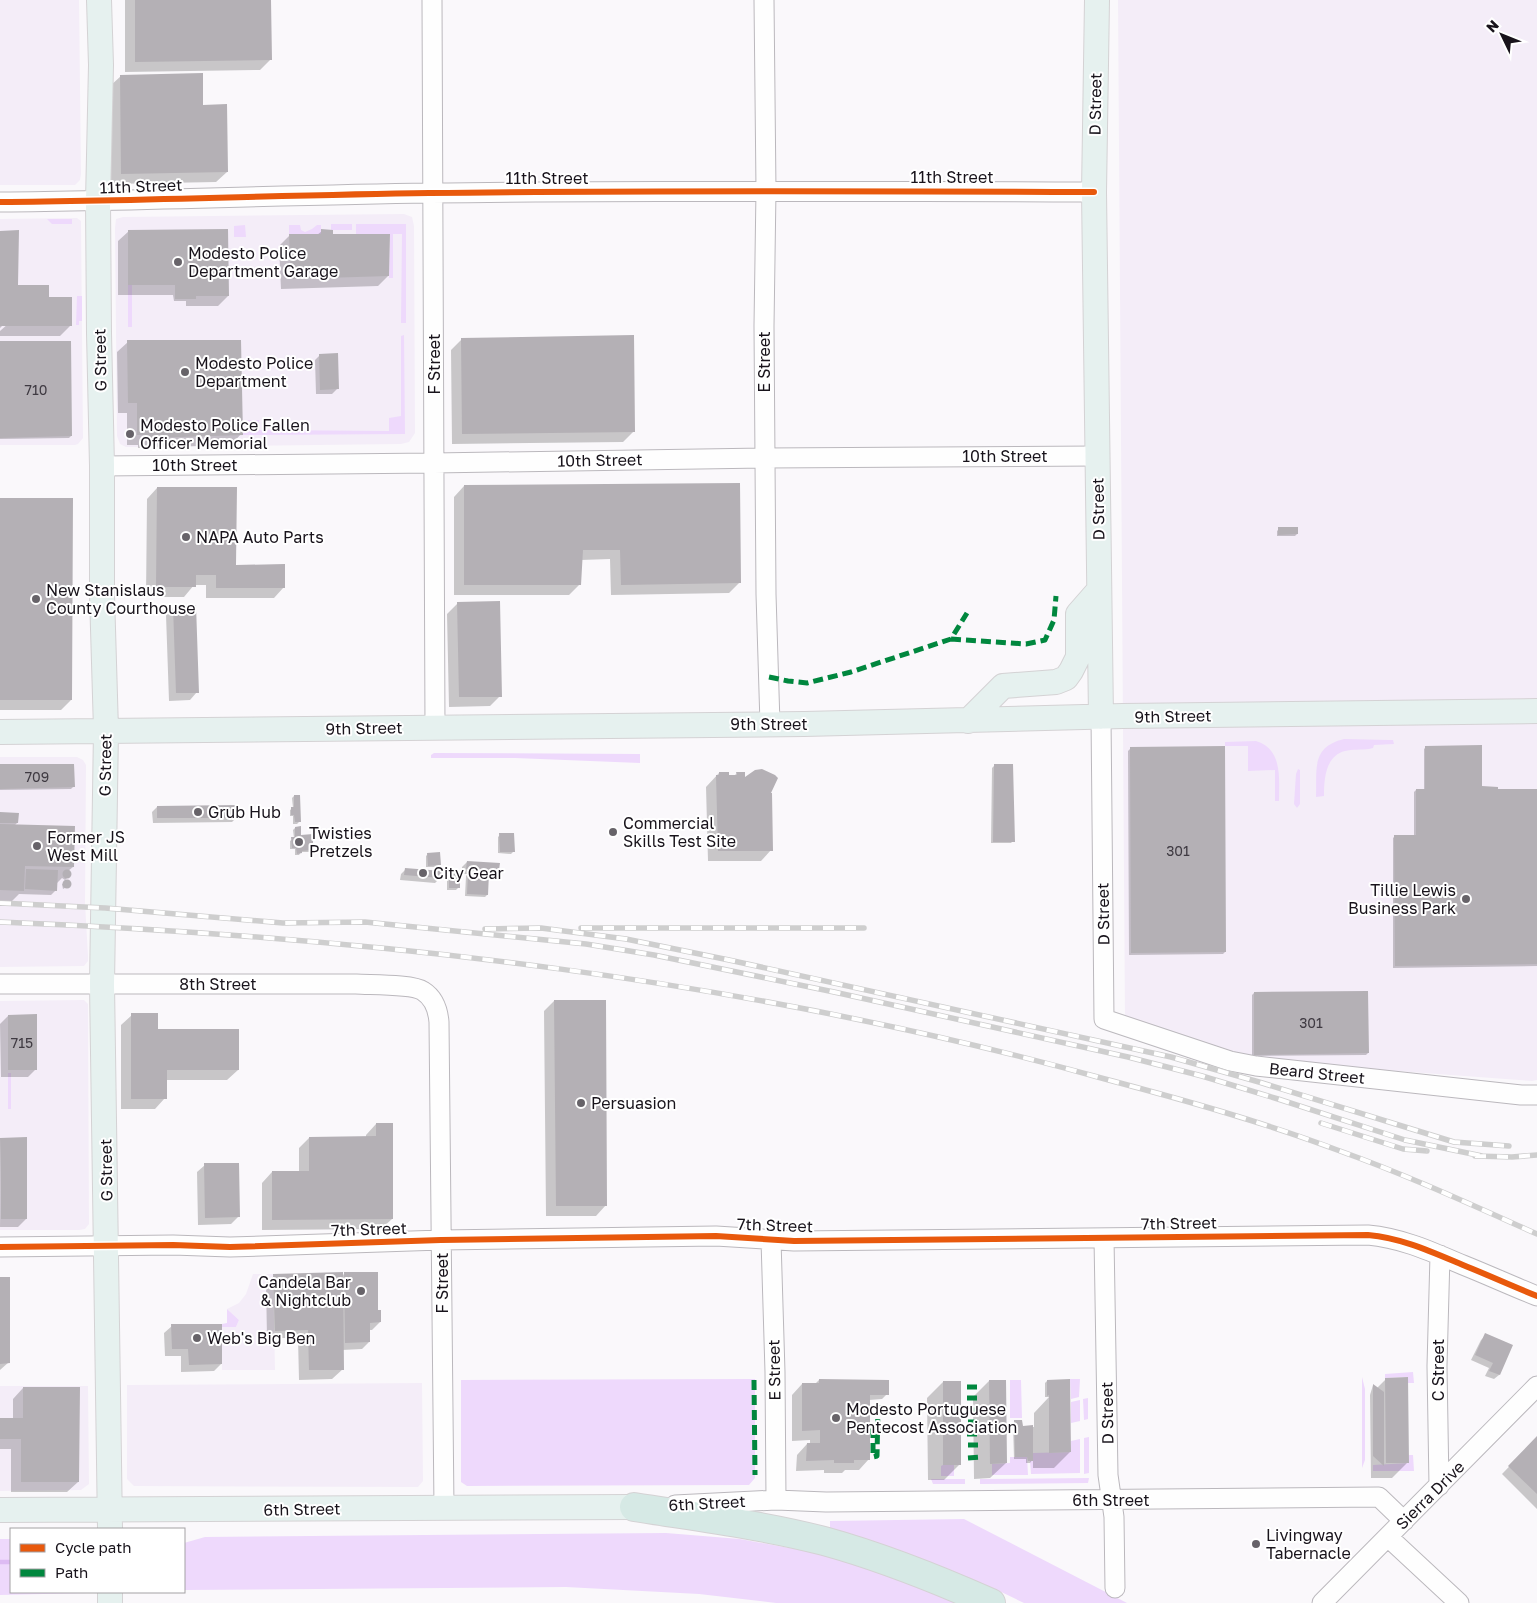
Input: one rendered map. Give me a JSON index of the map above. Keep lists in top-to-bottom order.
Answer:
{
  "streets": {
    "main road": [
      "D Street",
      "G Street",
      "9th Street",
      "6th Street"
    ],
    "street": [
      "11th Street",
      "E Street",
      "F Street",
      "10th Street",
      "8th Street",
      "Beard Street",
      "7th Street",
      "C Street",
      "Sierra Drive"
    ]
  },
  "crossings": [
    ["D Street", "11th Street"],
    ["D Street", "10th Street"],
    ["D Street", "9th Street"],
    ["D Street", "Beard Street"],
    ["D Street", "7th Street"],
    ["D Street", "6th Street"],
    ["11th Street", "G Street"],
    ["11th Street", "E Street"],
    ["11th Street", "F Street"],
    ["G Street", "10th Street"],
    ["G Street", "9th Street"],
    ["G Street", "8th Street"],
    ["G Street", "7th Street"],
    ["G Street", "6th Street"],
    ["E Street", "10th Street"],
    ["E Street", "9th Street"],
    ["E Street", "7th Street"],
    ["E Street", "6th Street"],
    ["F Street", "10th Street"],
    ["F Street", "9th Street"],
    ["F Street", "8th Street"],
    ["F Street", "7th Street"],
    ["F Street", "6th Street"],
    ["7th Street", "C Street"],
    ["C Street", "Sierra Drive"],
    ["Sierra Drive", "6th Street"]
  ],
  "places": [
    "Modesto Police Department Garage",
    "Modesto Police Department",
    "Modesto Police Fallen Officer Memorial",
    "NAPA Auto Parts",
    "New Stanislaus County Courthouse",
    "Grub Hub",
    "Commercial Skills Test Site",
    "Twisties Pretzels",
    "Former JS West Mill",
    "City Gear",
    "Tillie Lewis Business Park",
    "Persuasion",
    "Candela Bar & Nightclub",
    "Web's Big Ben",
    "Modesto Portuguese Pentecost Association",
    "Livingway Tabernacle"
  ],
  "house_numbers": [
    "710",
    "709",
    "301",
    "301",
    "715"
  ],
  "legend": ["Cycle path", "Path"],
  "north": "top left"
}
